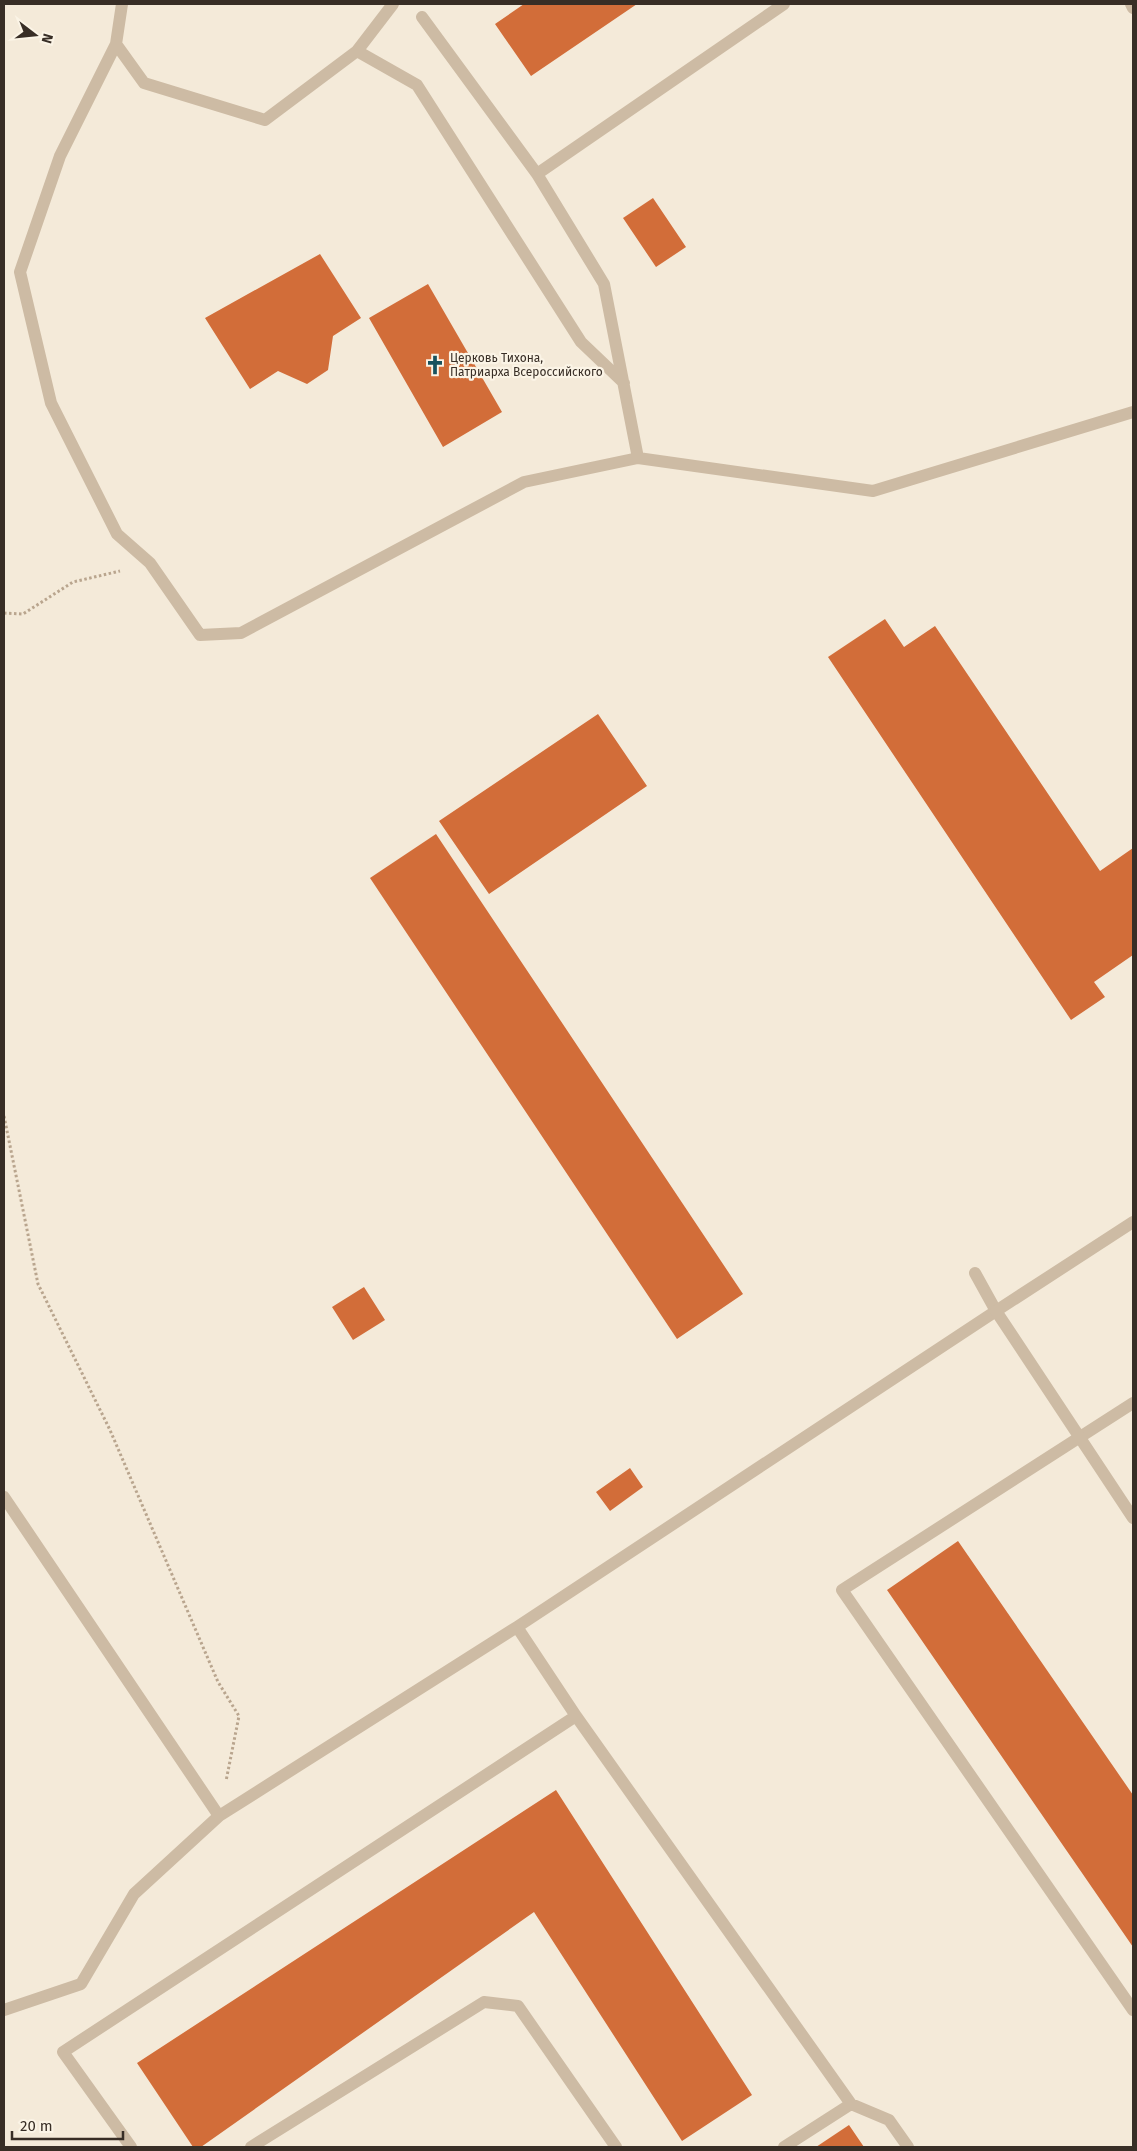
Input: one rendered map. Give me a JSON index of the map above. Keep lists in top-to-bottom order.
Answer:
{
  "places": {
    "church": ["Церковь Тихона, Патриарха Всероссийского"]
  },
  "scale_bar": "20 m",
  "north": "right"
}
